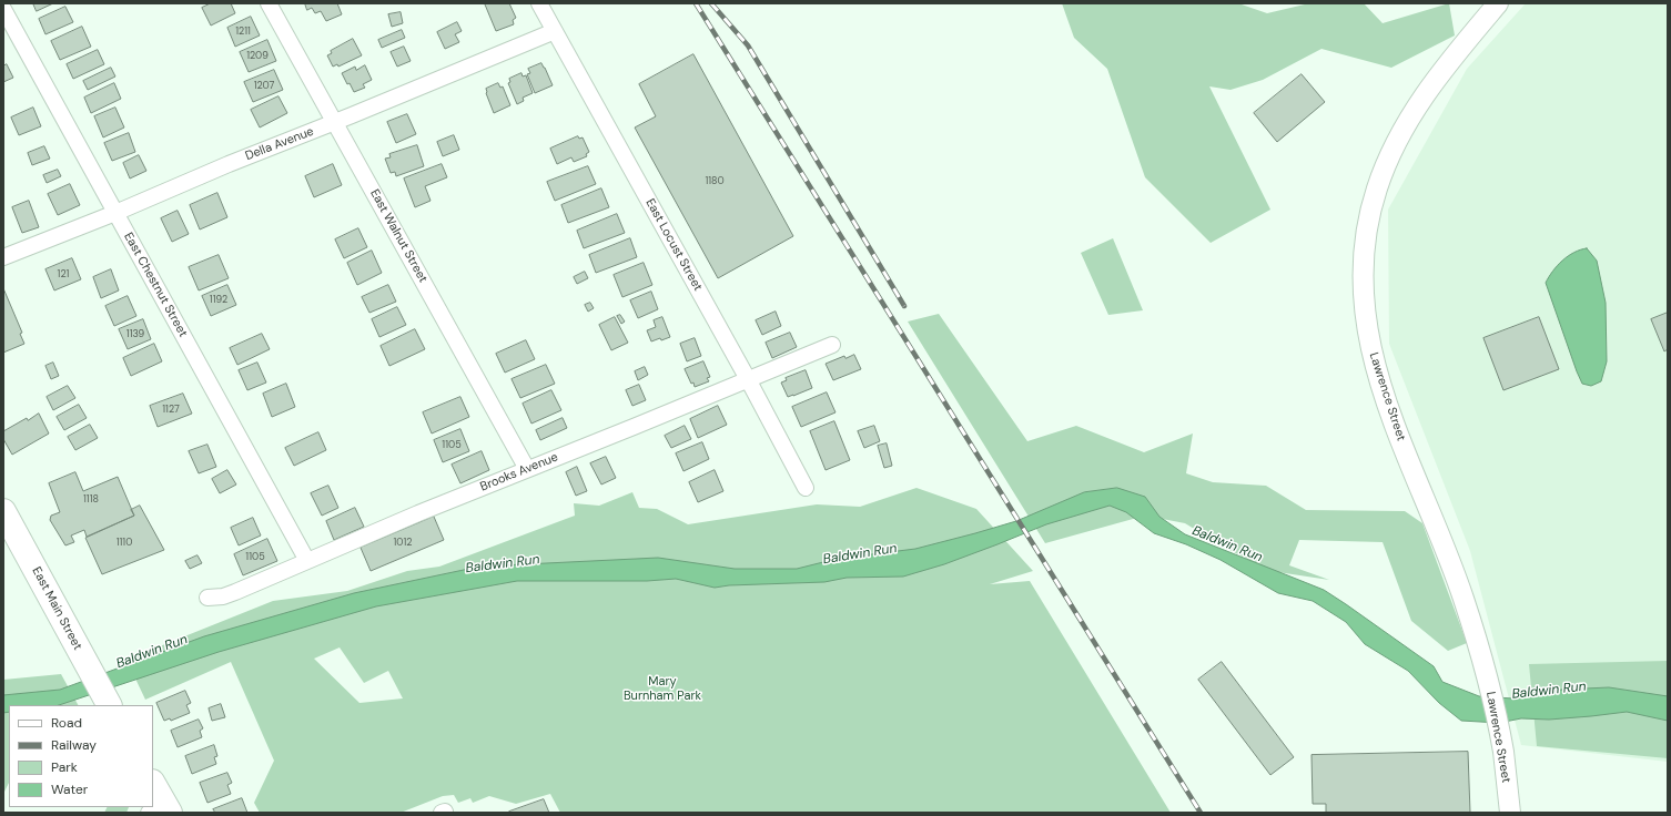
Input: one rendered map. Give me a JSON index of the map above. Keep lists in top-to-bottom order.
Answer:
{
  "streets": {
    "main road": ["East Main Street"],
    "street": [
      "Della Avenue",
      "East Walnut Street",
      "East Locust Street",
      "East Chestnut Street",
      "Lawrence Street",
      "Brooks Avenue"
    ]
  },
  "crossings": [
    ["Della Avenue", "East Walnut Street"],
    ["Della Avenue", "East Locust Street"],
    ["Della Avenue", "East Chestnut Street"],
    ["East Walnut Street", "Brooks Avenue"],
    ["East Locust Street", "Brooks Avenue"],
    ["East Chestnut Street", "Brooks Avenue"]
  ],
  "water": ["Baldwin Run"],
  "parks": ["Mary Burnham Park"],
  "house_numbers": [
    "1211",
    "1209",
    "1207",
    "1180",
    "121",
    "1192",
    "1139",
    "1127",
    "1105",
    "1118",
    "1110",
    "1012",
    "1105"
  ],
  "legend": [
    "Road",
    "Railway",
    "Park",
    "Water"
  ]
}
